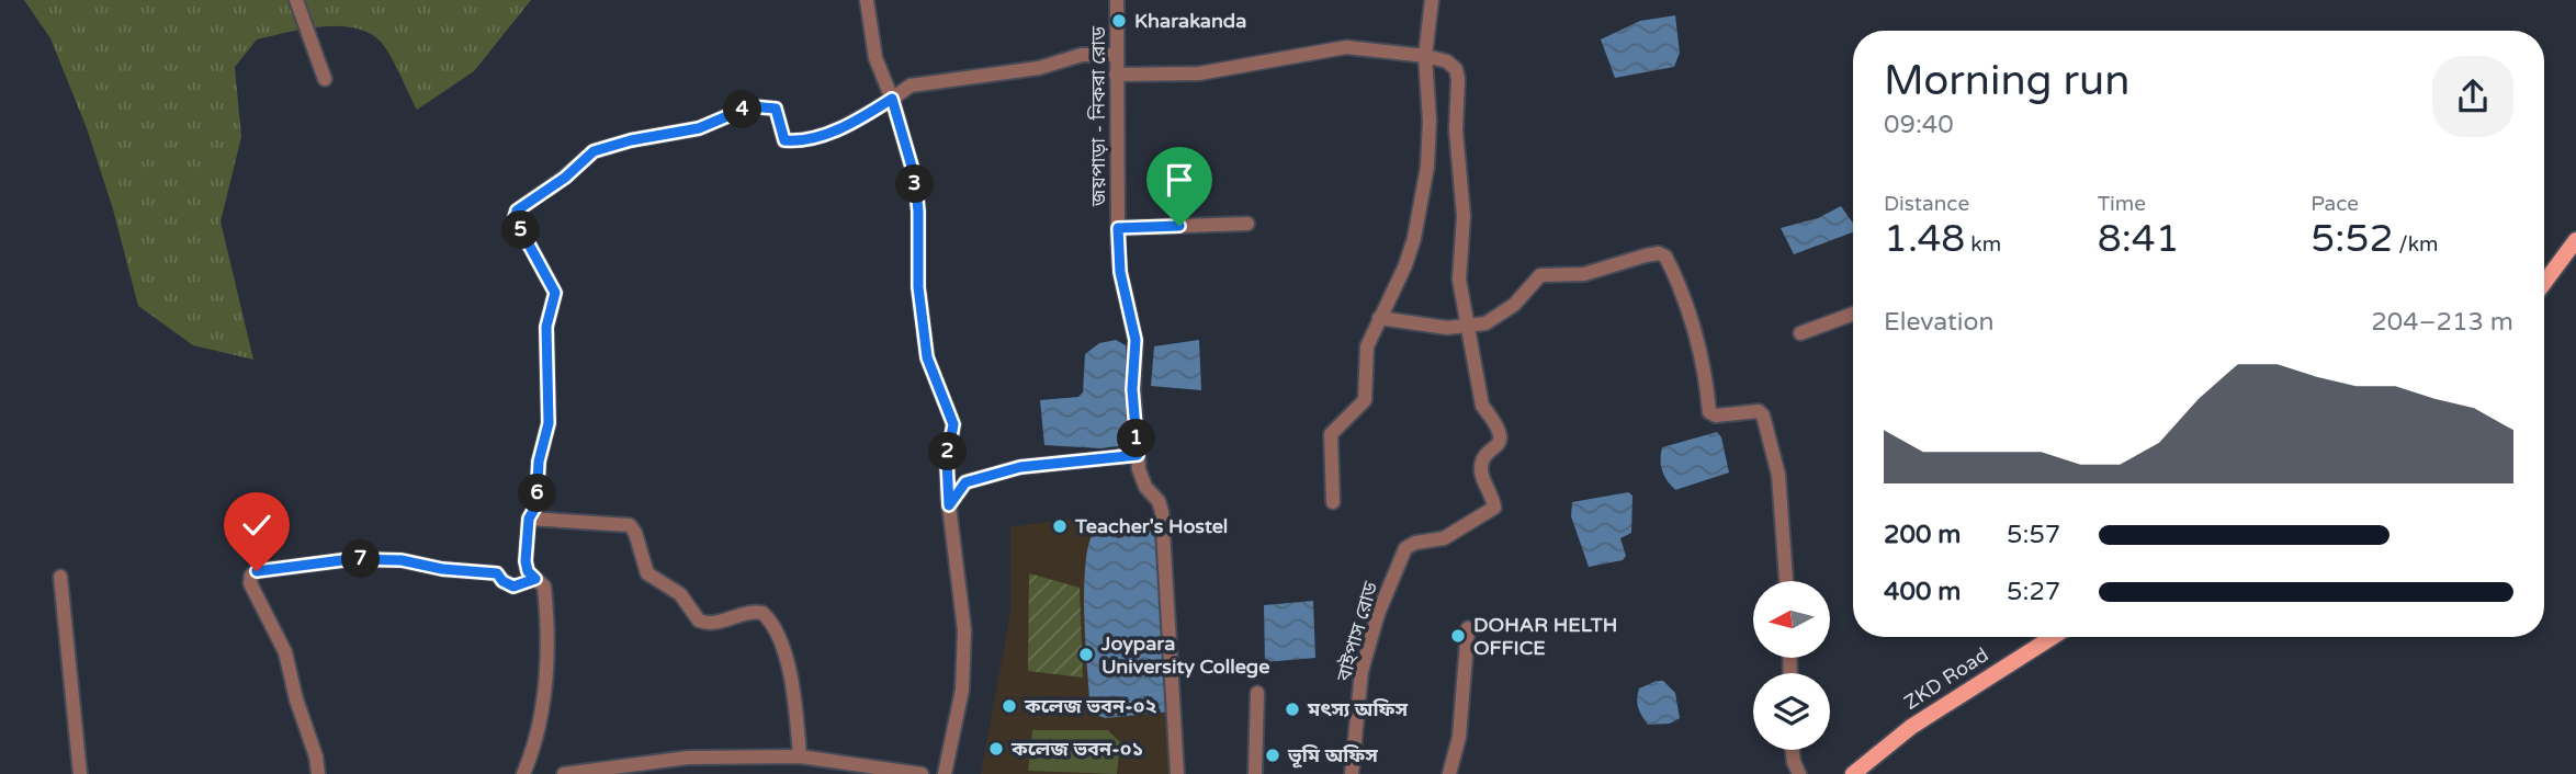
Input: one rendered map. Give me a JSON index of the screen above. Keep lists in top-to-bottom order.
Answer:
{
  "streets": {
    "main road": ["ZKD Road"],
    "street": ["জয়পাড়া - নিকরা রোড", "বাইপাস রোড"]
  },
  "places": [
    "Kharakanda",
    "Teacher's Hostel",
    "DOHAR HELTH OFFICE",
    "Joypara University College",
    "কলেজ ভবন-০২",
    "মৎস্য অফিস",
    "কলেজ ভবন-০১",
    "ভূমি অফিস"
  ],
  "north": "left",
  "page": {
    "heading": ["Morning run", "09:40"],
    "pins": [
      "4",
      "3",
      "5",
      "1",
      "2",
      "6",
      "7"
    ],
    "stats": [
      ["Distance", "1.48 km"],
      ["Time", "8:41"],
      ["Pace", "5:52 /km"]
    ],
    "chart": ["Elevation", "204–213 m"],
    "list": [
      {
        "name": "200 m",
        "note": "5:57"
      },
      {
        "name": "400 m",
        "note": "5:27"
      }
    ]
  }
}
